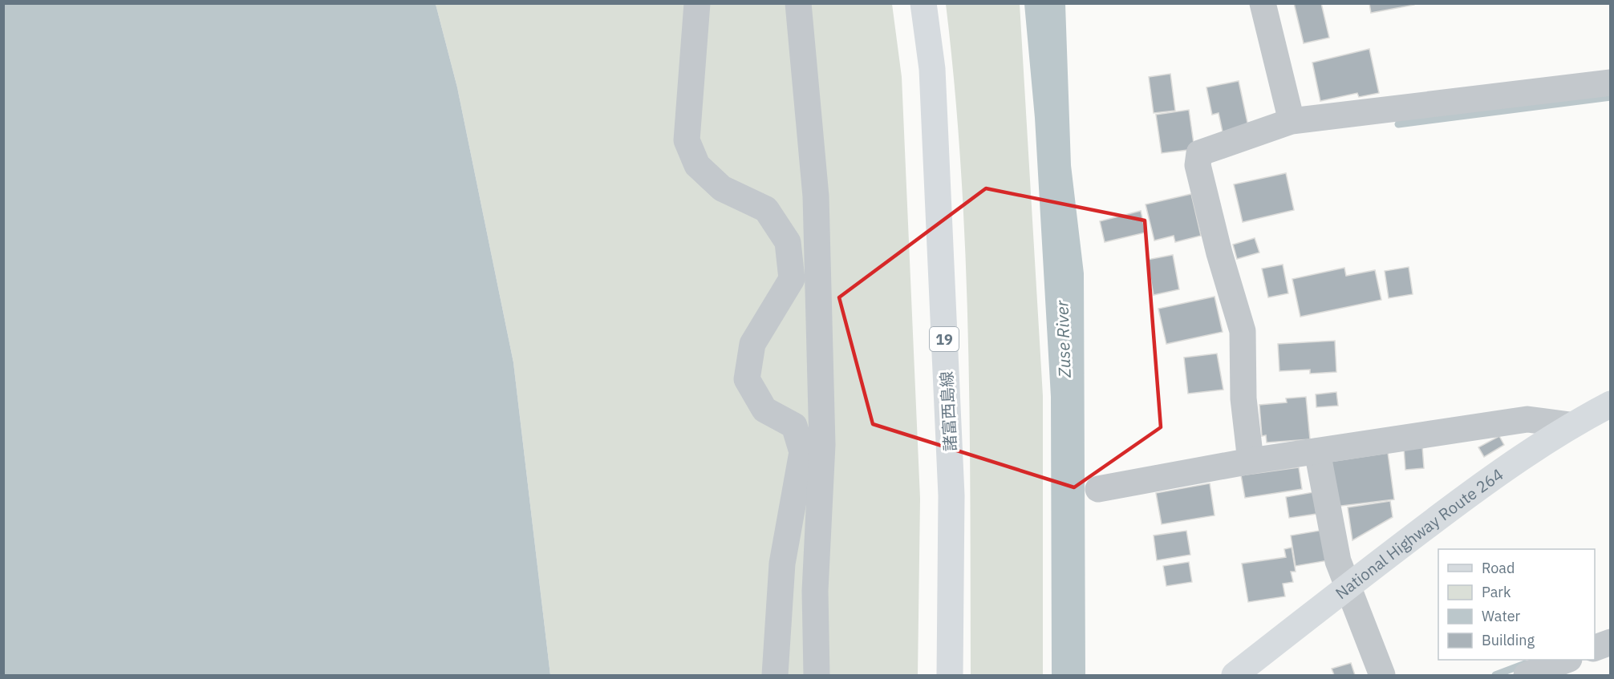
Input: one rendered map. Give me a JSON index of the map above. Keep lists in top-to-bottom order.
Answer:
{
  "streets": {
    "main road": ["19", "諸富西島線", "National Highway Route 264"]
  },
  "water": ["Zuse River"],
  "legend": [
    "Road",
    "Park",
    "Water",
    "Building"
  ]
}
